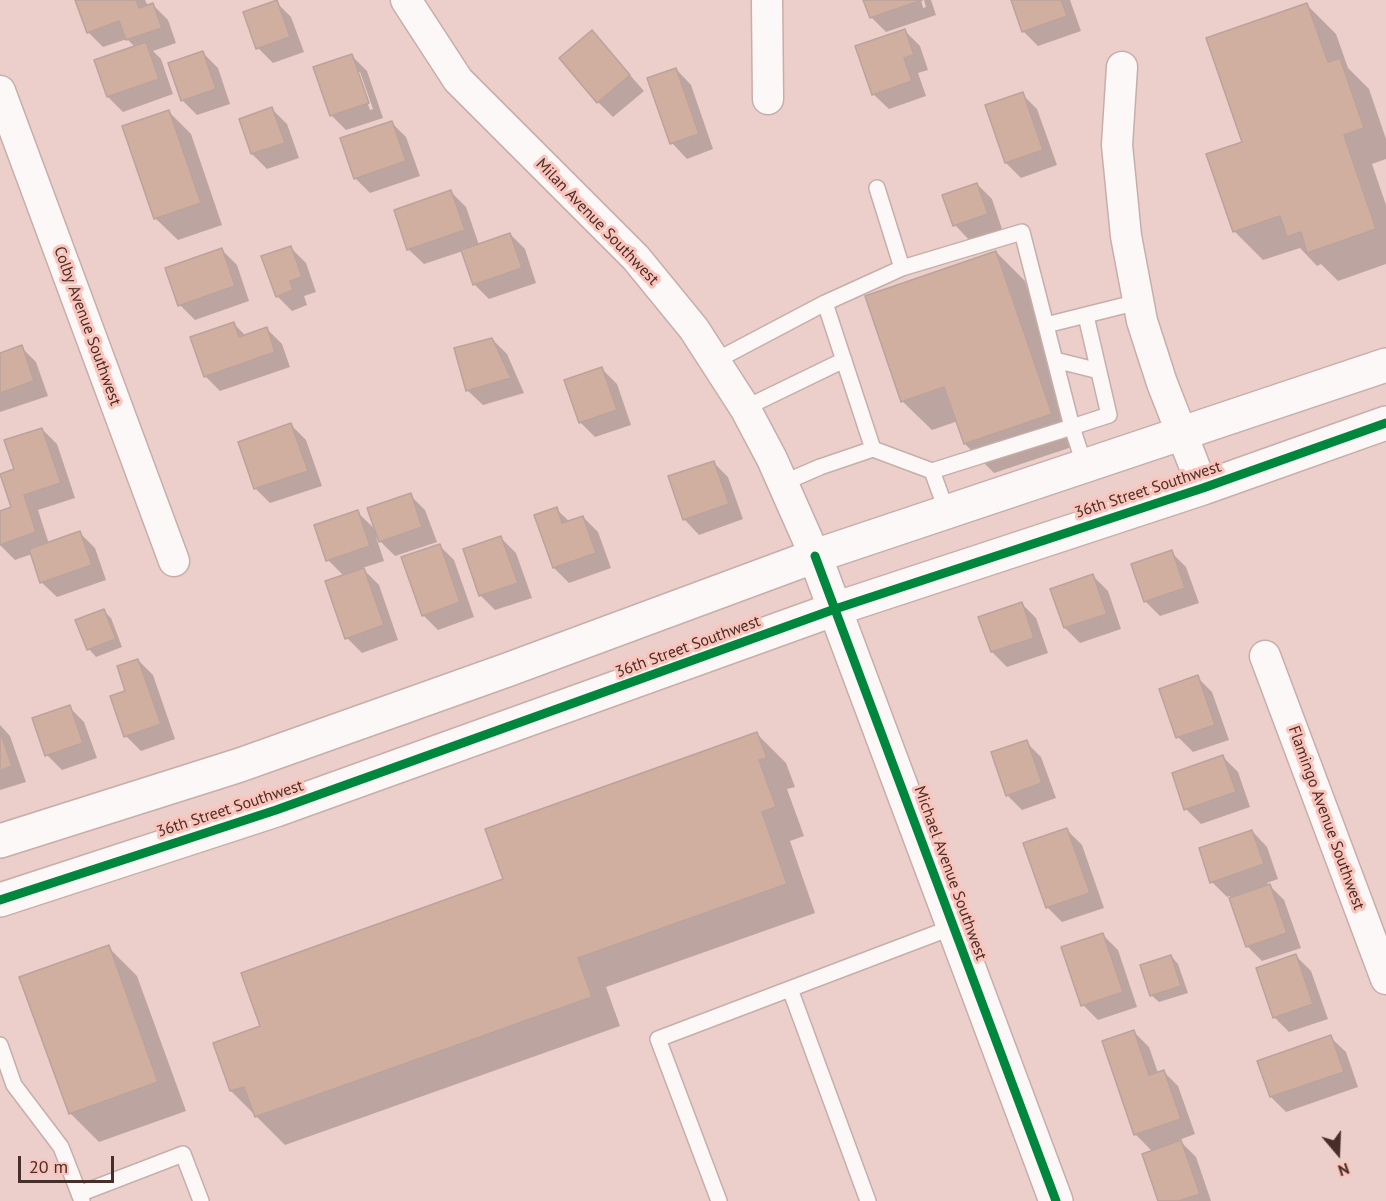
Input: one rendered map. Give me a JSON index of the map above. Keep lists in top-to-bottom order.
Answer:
{
  "streets": {
    "street": [
      "Milan Avenue Southwest",
      "Colby Avenue Southwest",
      "36th Street Southwest",
      "Flamingo Avenue Southwest",
      "Michael Avenue Southwest"
    ]
  },
  "crossings": [
    ["Milan Avenue Southwest", "Michael Avenue Southwest"],
    ["36th Street Southwest", "Michael Avenue Southwest"]
  ],
  "scale_bar": "20 m",
  "north": "bottom"
}
